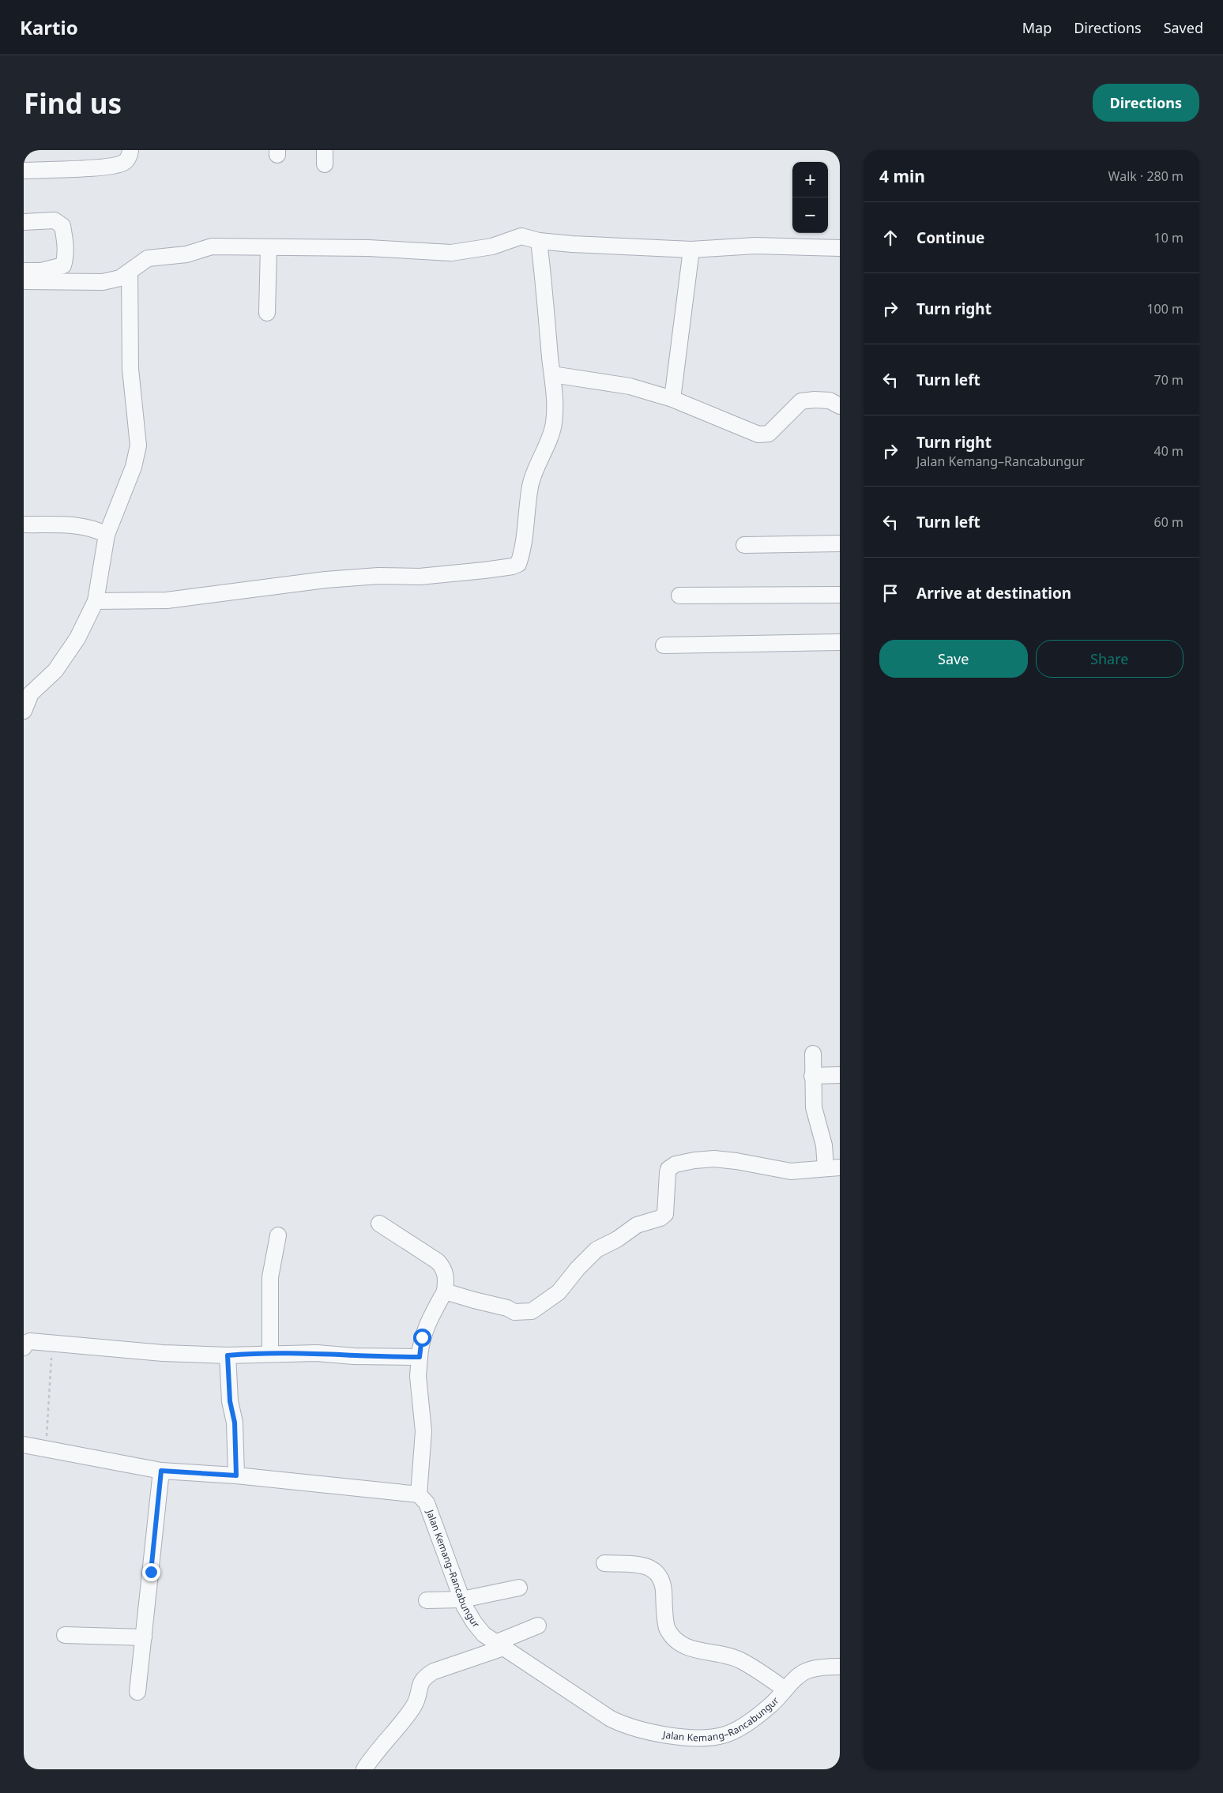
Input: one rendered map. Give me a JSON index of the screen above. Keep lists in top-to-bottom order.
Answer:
{
  "streets": {
    "street": ["Jalan Kemang–Rancabungur"]
  },
  "page": {
    "header": "Kartio",
    "nav": ["Map", "Directions", "Saved"],
    "buttons": [
      "Directions",
      ["Save", "Share"]
    ],
    "title": "Find us",
    "heading": ["4 min", "Walk · 280 m"],
    "map_buttons": ["+", "−"],
    "list": [
      ["Continue", "10 m"],
      ["Turn right", "100 m"],
      ["Turn left", "70 m"],
      ["Turn right", "Jalan Kemang–Rancabungur", "40 m"],
      ["Turn left", "60 m"],
      "Arrive at destination"
    ]
  }
}
